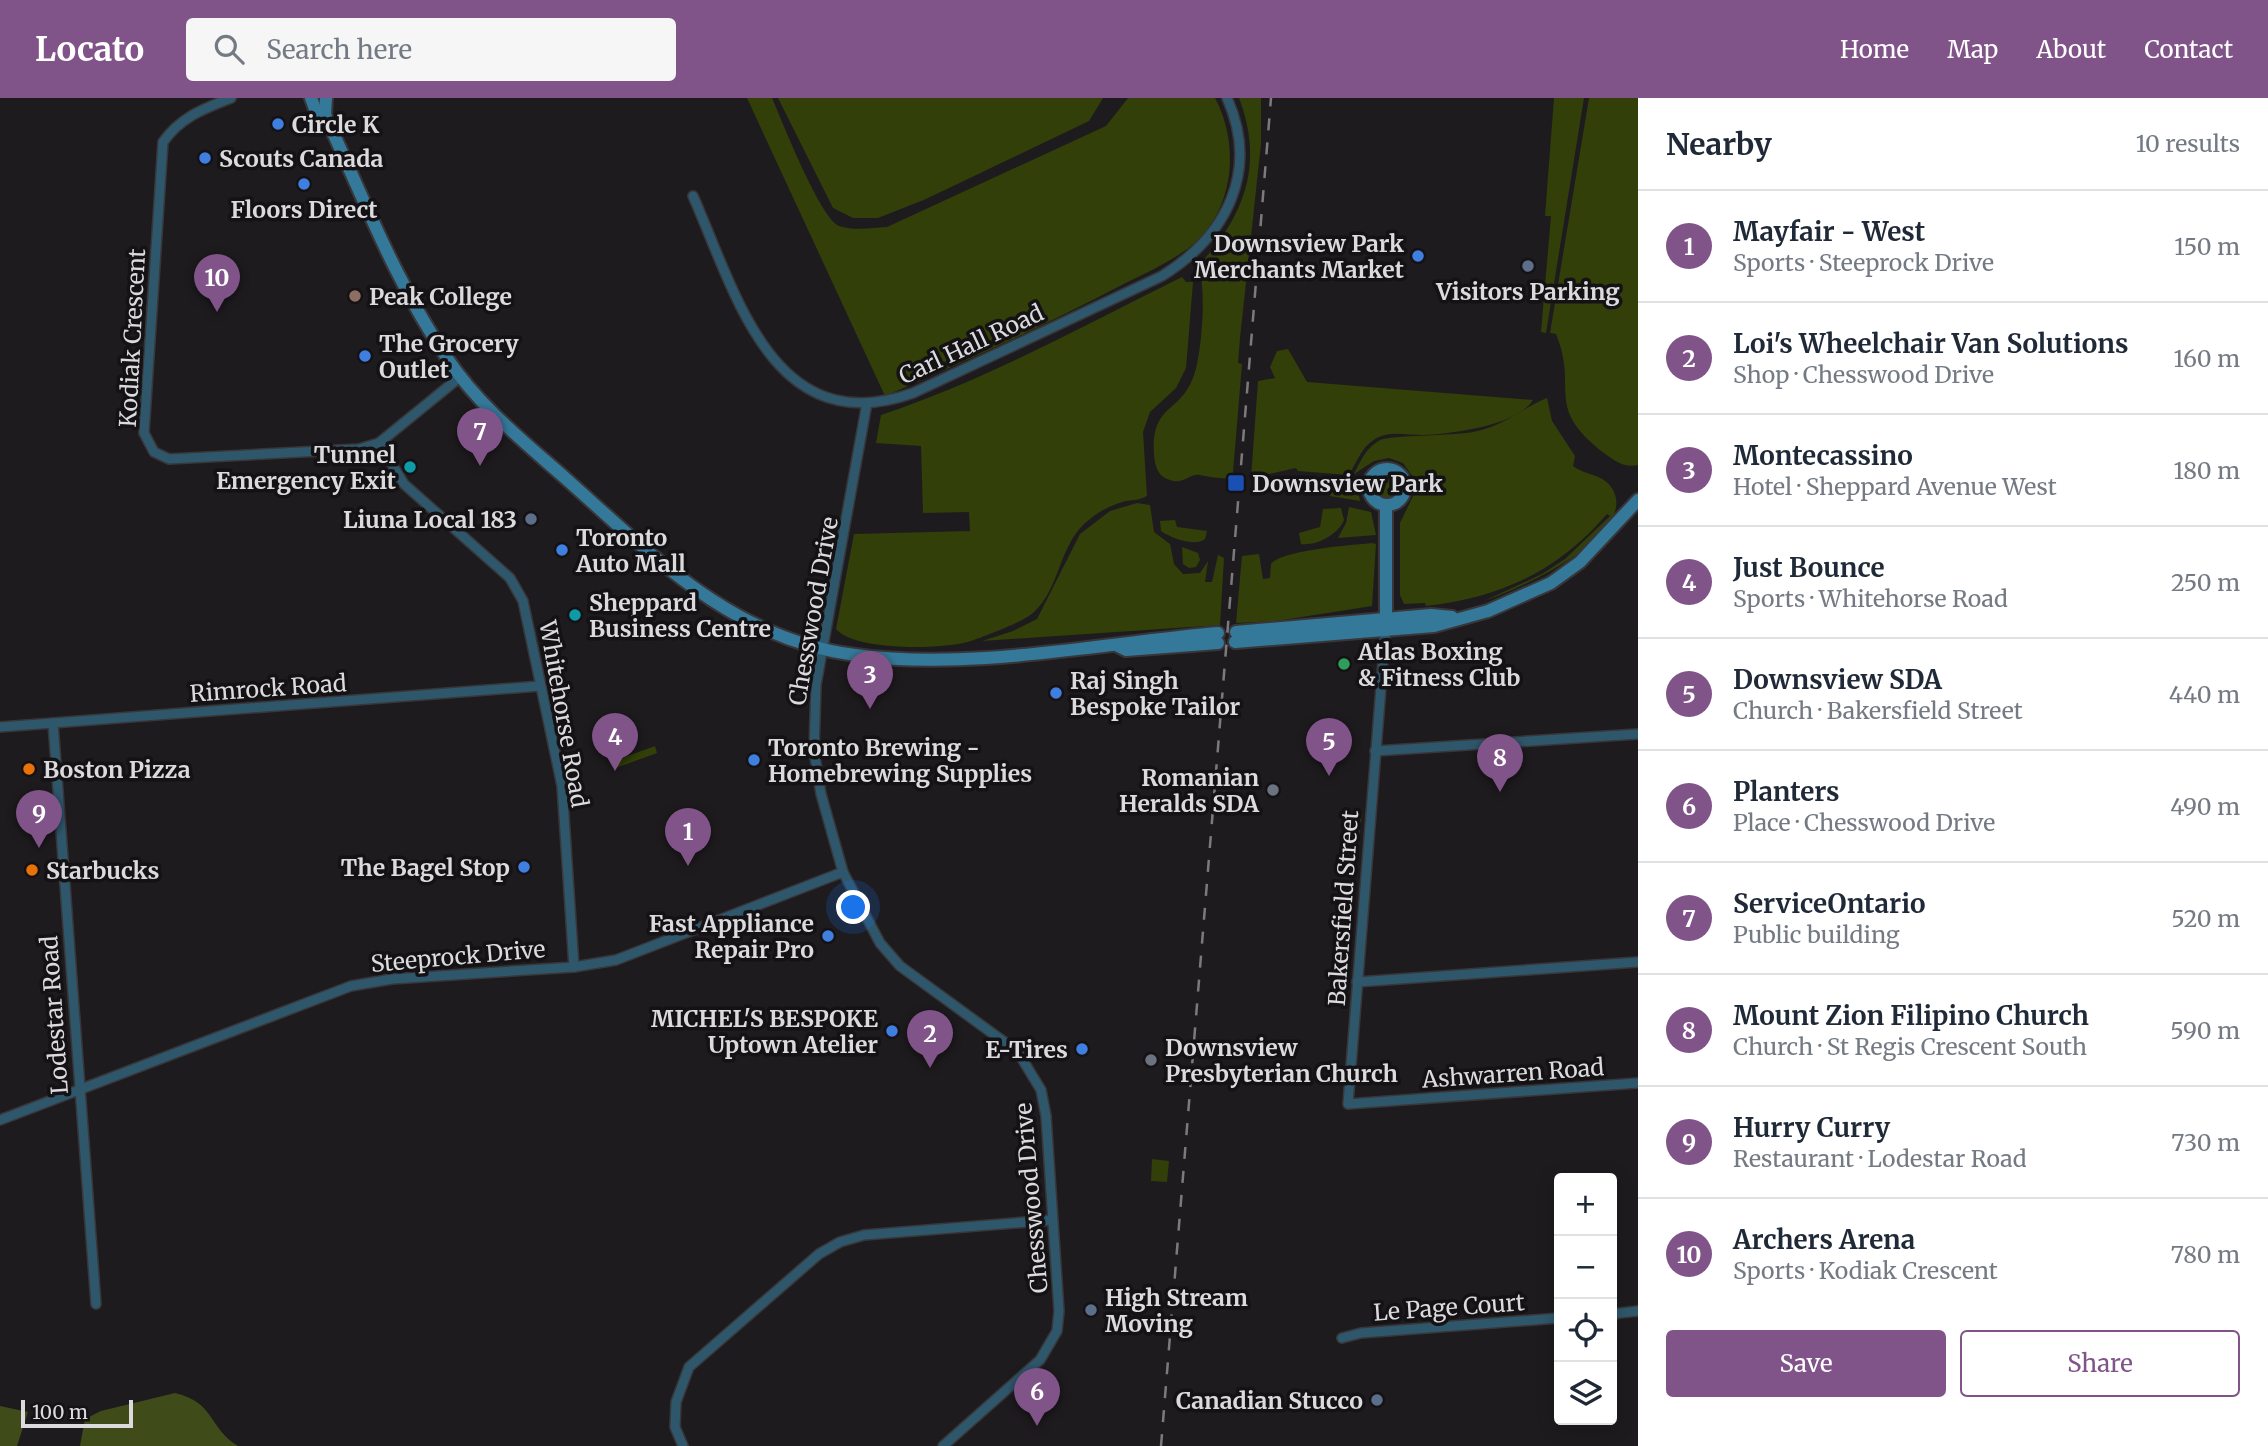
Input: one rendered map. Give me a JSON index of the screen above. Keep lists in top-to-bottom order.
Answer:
{
  "streets": {
    "street": [
      "Kodiak Crescent",
      "Carl Hall Road",
      "Chesswood Drive",
      "Rimrock Road",
      "Whitehorse Road",
      "Bakersfield Street",
      "Steeprock Drive",
      "Lodestar Road",
      "Ashwarren Road",
      "Le Page Court"
    ]
  },
  "crossings": [
    ["Kodiak Crescent", "Whitehorse Road"],
    ["Carl Hall Road", "Chesswood Drive"],
    ["Chesswood Drive", "Steeprock Drive"],
    ["Rimrock Road", "Whitehorse Road"],
    ["Rimrock Road", "Lodestar Road"],
    ["Whitehorse Road", "Steeprock Drive"],
    ["Bakersfield Street", "Ashwarren Road"],
    ["Steeprock Drive", "Lodestar Road"]
  ],
  "places": {
    "other": [
      "Circle K",
      "Scouts Canada",
      "Floors Direct",
      "Downsview Park Merchants Market",
      "Visitors Parking",
      "Peak College",
      "The Grocery Outlet",
      "Tunnel Emergency Exit",
      "Liuna Local 183",
      "Toronto Auto Mall",
      "Sheppard Business Centre",
      "Atlas Boxing & Fitness Club",
      "Raj Singh Bespoke Tailor",
      "Toronto Brewing - Homebrewing Supplies",
      "Boston Pizza",
      "Romanian Heralds SDA",
      "The Bagel Stop",
      "Starbucks",
      "Fast Appliance Repair Pro",
      "MICHEL'S BESPOKE Uptown Atelier",
      "E-Tires",
      "Downsview Presbyterian Church",
      "High Stream Moving",
      "Canadian Stucco"
    ],
    "transit": ["Downsview Park"]
  },
  "scale_bar": "100 m",
  "page": {
    "header": "Locato",
    "search": "Search here",
    "nav": [
      "Home",
      "Map",
      "About",
      "Contact"
    ],
    "heading": ["Nearby", "10 results"],
    "list": [
      {
        "mark": "1",
        "name": "Mayfair - West",
        "note": "Sports · Steeprock Drive",
        "value": "150 m"
      },
      {
        "mark": "2",
        "name": "Loi's Wheelchair Van Solutions",
        "note": "Shop · Chesswood Drive",
        "value": "160 m"
      },
      {
        "mark": "3",
        "name": "Montecassino",
        "note": "Hotel · Sheppard Avenue West",
        "value": "180 m"
      },
      {
        "mark": "4",
        "name": "Just Bounce",
        "note": "Sports · Whitehorse Road",
        "value": "250 m"
      },
      {
        "mark": "5",
        "name": "Downsview SDA",
        "note": "Church · Bakersfield Street",
        "value": "440 m"
      },
      {
        "mark": "6",
        "name": "Planters",
        "note": "Place · Chesswood Drive",
        "value": "490 m"
      },
      {
        "mark": "7",
        "name": "ServiceOntario",
        "note": "Public building",
        "value": "520 m"
      },
      {
        "mark": "8",
        "name": "Mount Zion Filipino Church",
        "note": "Church · St Regis Crescent South",
        "value": "590 m"
      },
      {
        "mark": "9",
        "name": "Hurry Curry",
        "note": "Restaurant · Lodestar Road",
        "value": "730 m"
      },
      {
        "mark": "10",
        "name": "Archers Arena",
        "note": "Sports · Kodiak Crescent",
        "value": "780 m"
      }
    ],
    "pins": [
      "10",
      "7",
      "3",
      "4",
      "5",
      "8",
      "9",
      "1",
      "2",
      "6"
    ],
    "map_buttons": ["+", "−"],
    "buttons": ["Save", "Share"],
    "scale": "100 m"
  }
}
